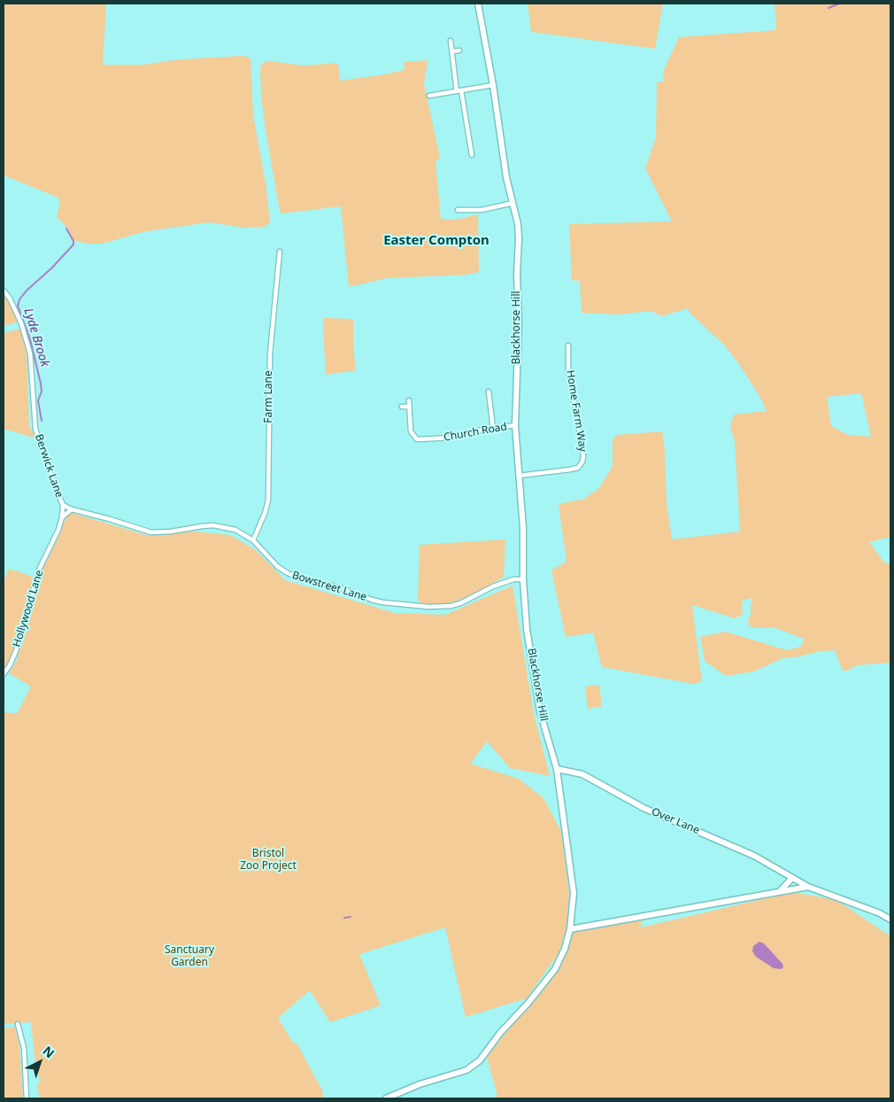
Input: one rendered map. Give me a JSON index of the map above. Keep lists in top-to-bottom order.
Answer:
{
  "streets": {
    "main road": ["Blackhorse Hill", "Over Lane"],
    "street": [
      "Farm Lane",
      "Home Farm Way",
      "Church Road",
      "Berwick Lane",
      "Bowstreet Lane",
      "Hollywood Lane"
    ]
  },
  "crossings": [
    ["Blackhorse Hill", "Home Farm Way"],
    ["Blackhorse Hill", "Church Road"],
    ["Blackhorse Hill", "Bowstreet Lane"],
    ["Blackhorse Hill", "Over Lane"],
    ["Farm Lane", "Bowstreet Lane"],
    ["Berwick Lane", "Bowstreet Lane"],
    ["Berwick Lane", "Hollywood Lane"]
  ],
  "districts": ["Easter Compton"],
  "water": ["Lyde Brook"],
  "parks": ["Bristol Zoo Project", "Sanctuary Garden"],
  "north": "top right"
}
